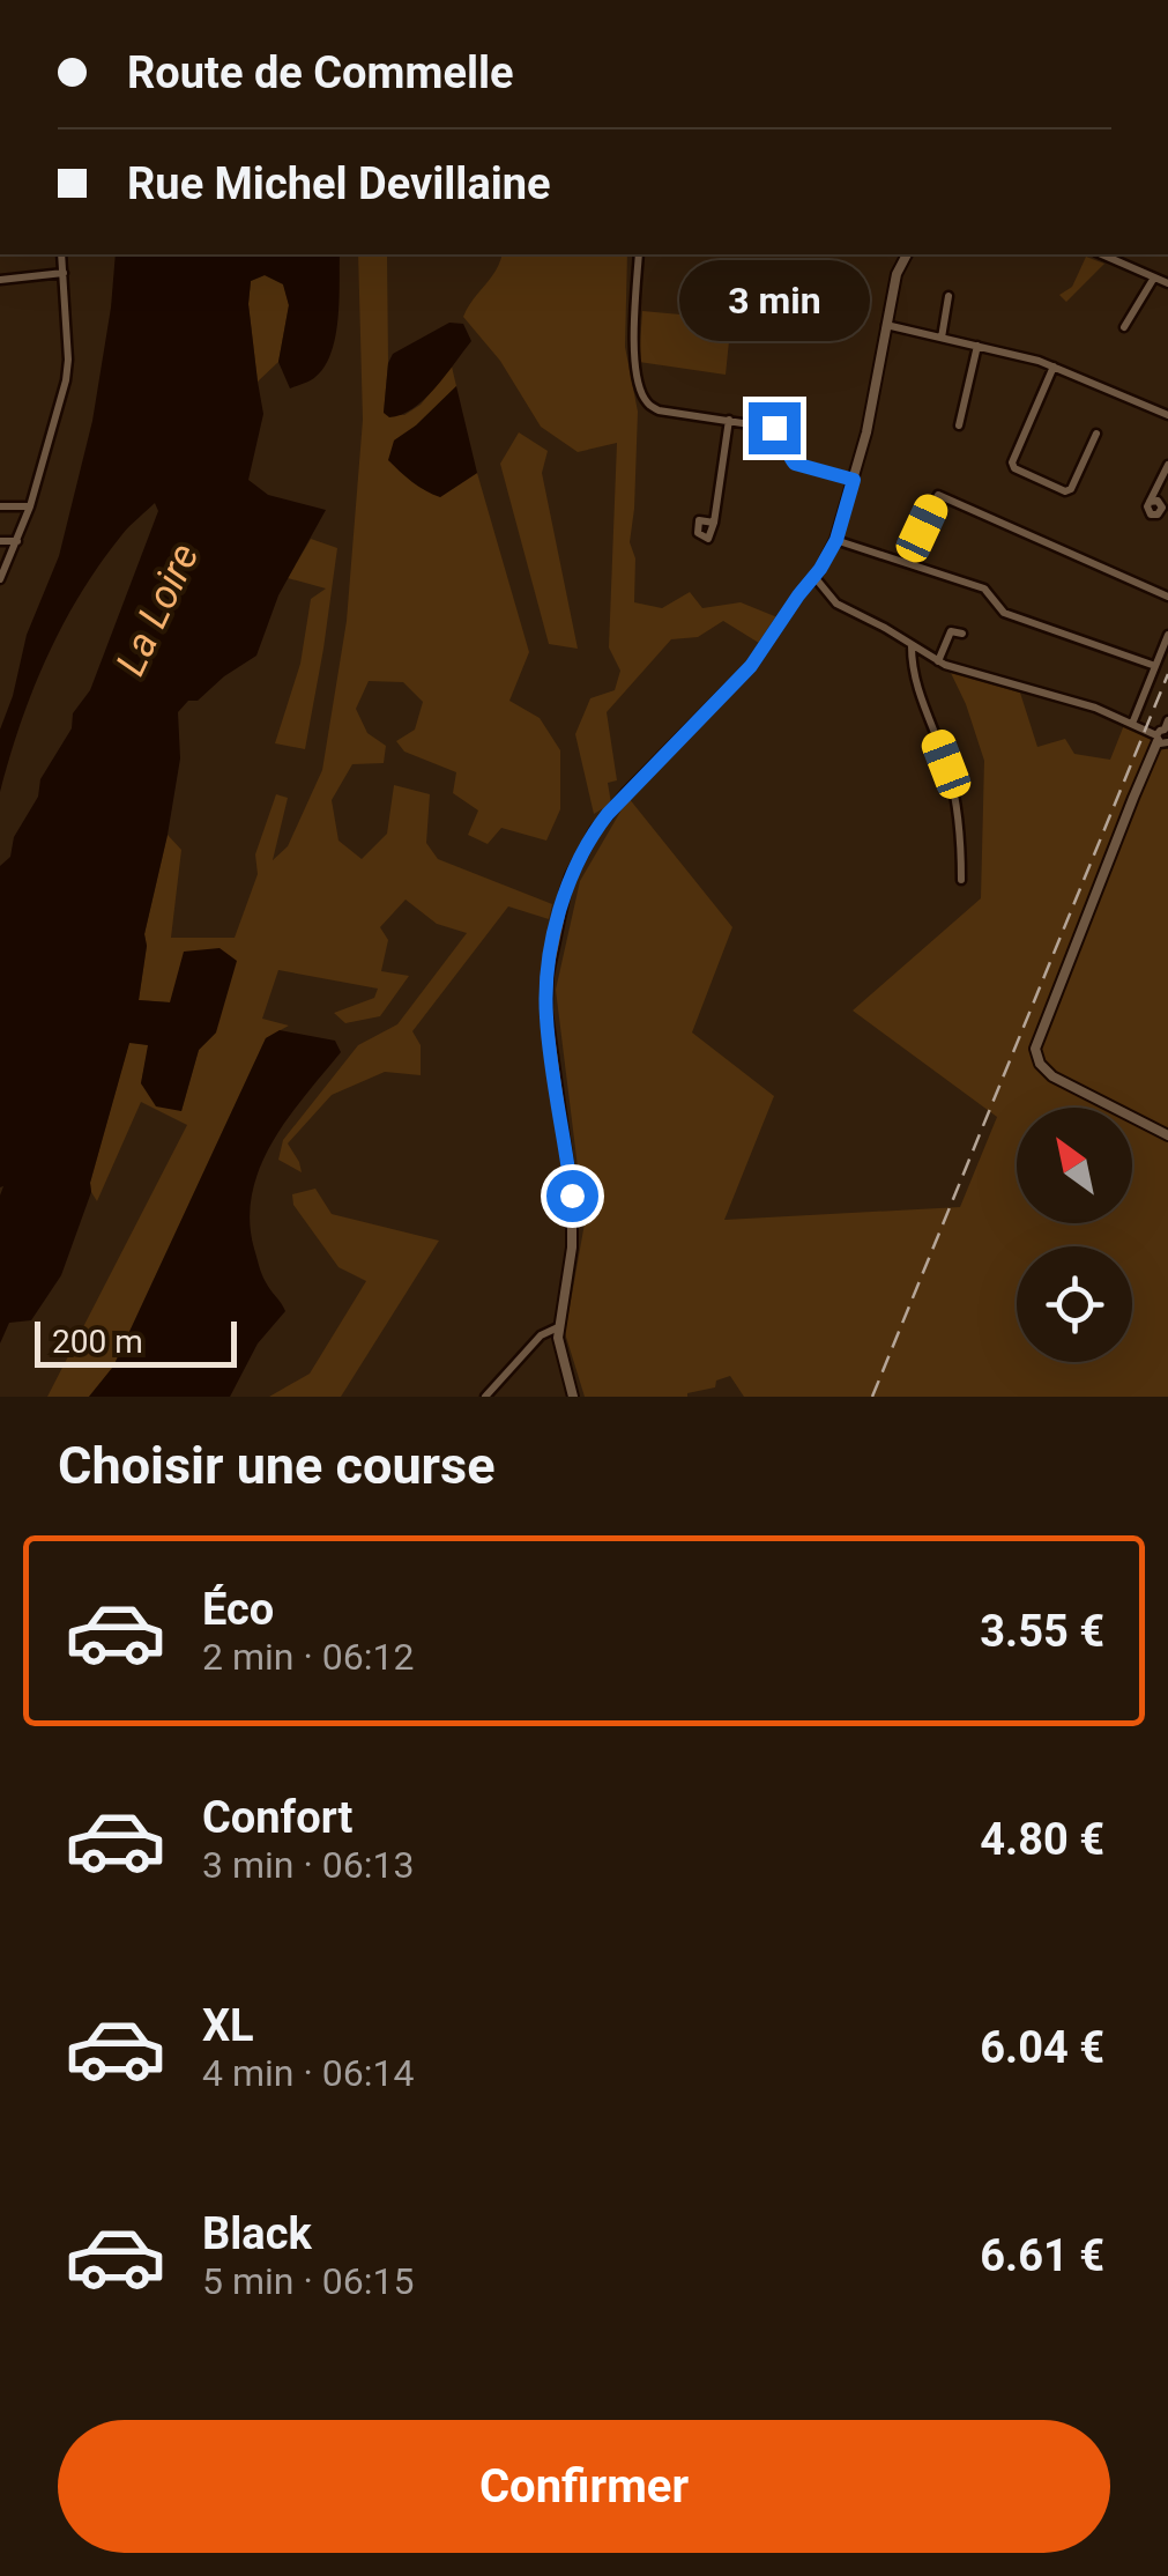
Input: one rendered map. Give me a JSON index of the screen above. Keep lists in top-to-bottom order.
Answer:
{
  "water": ["La Loire"],
  "scale_bar": "200 m",
  "north": "top left",
  "page": {
    "banner": ["Route de Commelle", "Rue Michel Devillaine"],
    "bubble": "3 min",
    "scale": "200 m",
    "heading": "Choisir une course",
    "list": [
      {
        "name": "Éco",
        "note": "2 min · 06:12",
        "value": "3.55 €"
      },
      {
        "name": "Confort",
        "note": "3 min · 06:13",
        "value": "4.80 €"
      },
      {
        "name": "XL",
        "note": "4 min · 06:14",
        "value": "6.04 €"
      },
      {
        "name": "Black",
        "note": "5 min · 06:15",
        "value": "6.61 €"
      }
    ],
    "buttons": "Confirmer"
  }
}
